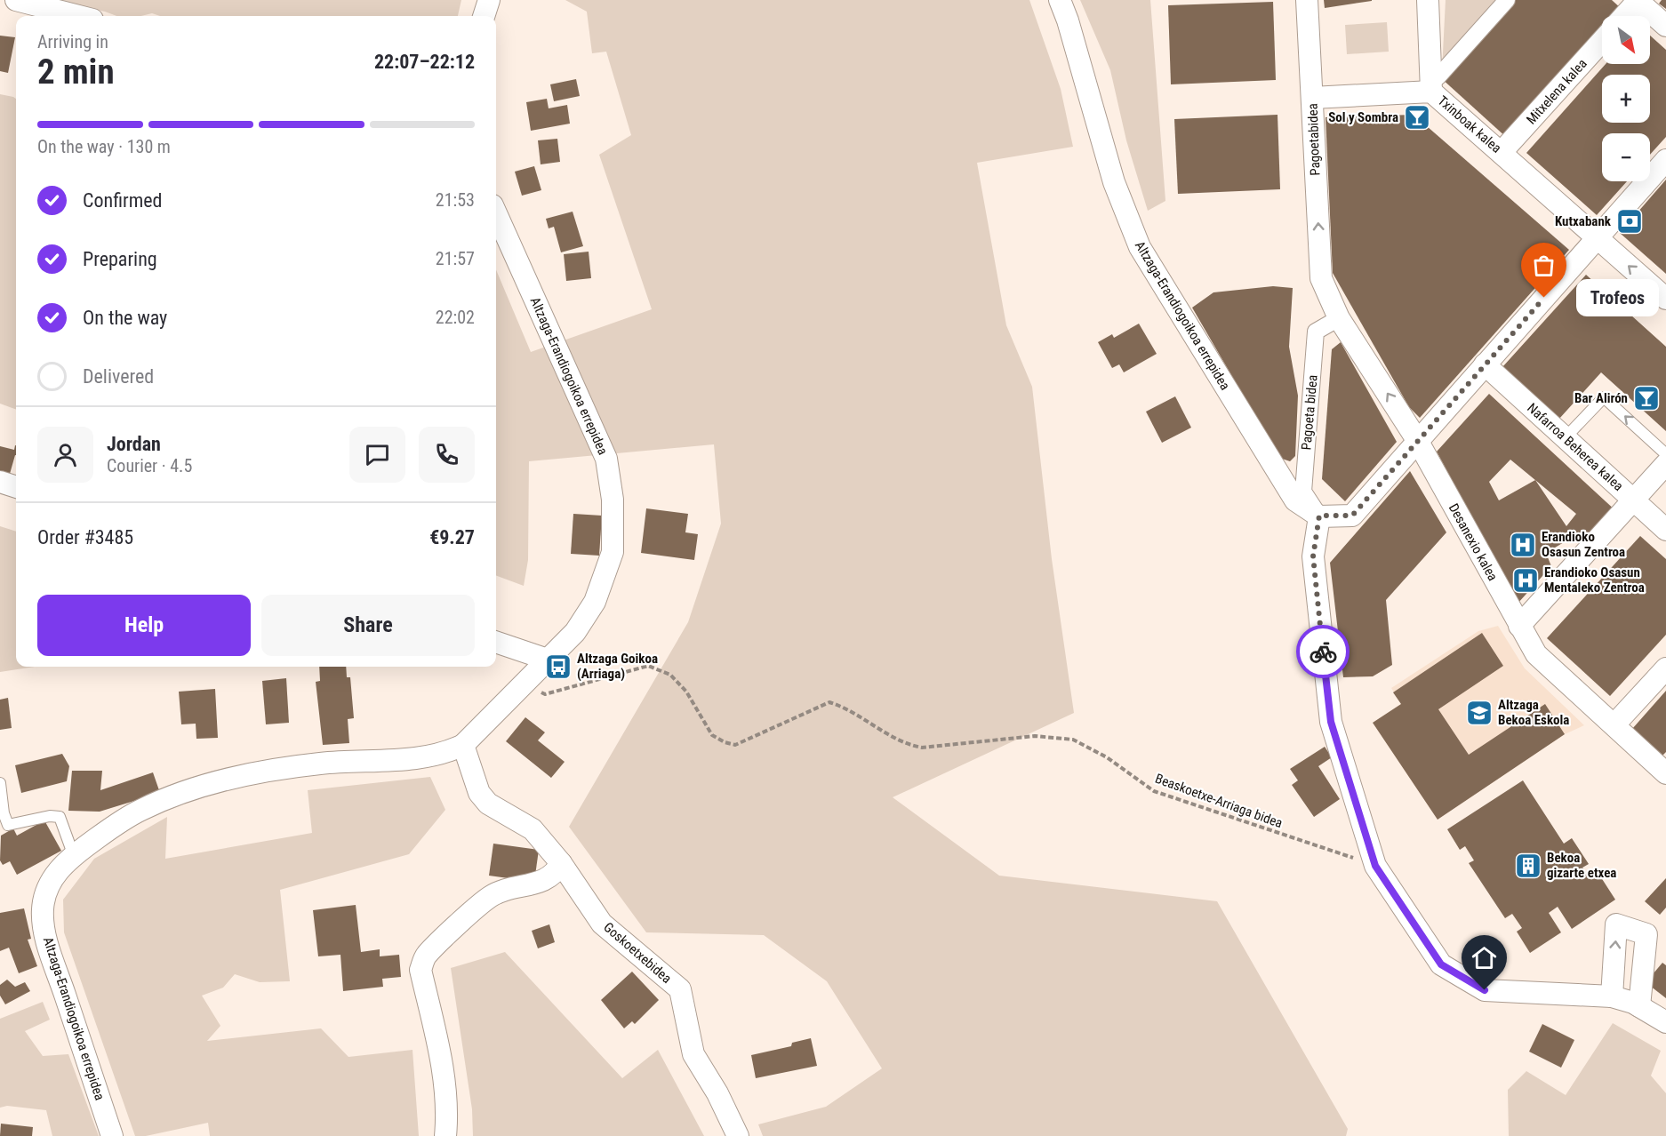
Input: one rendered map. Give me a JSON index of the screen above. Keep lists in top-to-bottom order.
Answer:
{
  "streets": {
    "street": [
      "Mitxelena kalea",
      "Txinboak kalea",
      "Pagoetabidea",
      "Altzaga-Erandiogoikoa errepidea",
      "Pagoeta bidea",
      "Nafarroa Beherea kalea",
      "Desanexio kalea",
      "Goskoetxebidea"
    ],
    "path": ["Beaskoetxe-Arriaga bidea"]
  },
  "crossings": [
    ["Mitxelena kalea", "Txinboak kalea"],
    ["Txinboak kalea", "Pagoetabidea"],
    ["Pagoetabidea", "Desanexio kalea"],
    ["Altzaga-Erandiogoikoa errepidea", "Pagoeta bidea"],
    ["Altzaga-Erandiogoikoa errepidea", "Beaskoetxe-Arriaga bidea"],
    ["Altzaga-Erandiogoikoa errepidea", "Goskoetxebidea"],
    ["Pagoeta bidea", "Desanexio kalea"]
  ],
  "one_way": ["Pagoetabidea"],
  "places": {
    "bar": ["Sol y Sombra", "Bar Alirón"],
    "bank": ["Kutxabank"],
    "other": ["Trofeos"],
    "hospital": ["Erandioko Osasun Zentroa", "Erandioko Osasun Mentaleko Zentroa"],
    "bus stop": ["Altzaga Goikoa (Arriaga)"],
    "school or university": ["Altzaga Bekoa Eskola"],
    "building": ["Bekoa gizarte etxea"]
  },
  "north": "bottom right",
  "page": {
    "map_buttons": ["+", "−"],
    "heading": ["2 min", "Arriving in", "22:07–22:12"],
    "panel": [
      "Jordan",
      "Courier · 4.5",
      "Order #3485",
      "€9.27"
    ],
    "bar": "On the way · 130 m",
    "list": [
      ["Confirmed", "21:53"],
      ["Preparing", "21:57"],
      ["On the way", "22:02"],
      "Delivered"
    ],
    "bubble": "Trofeos",
    "buttons": ["Help", "Share"]
  }
}
